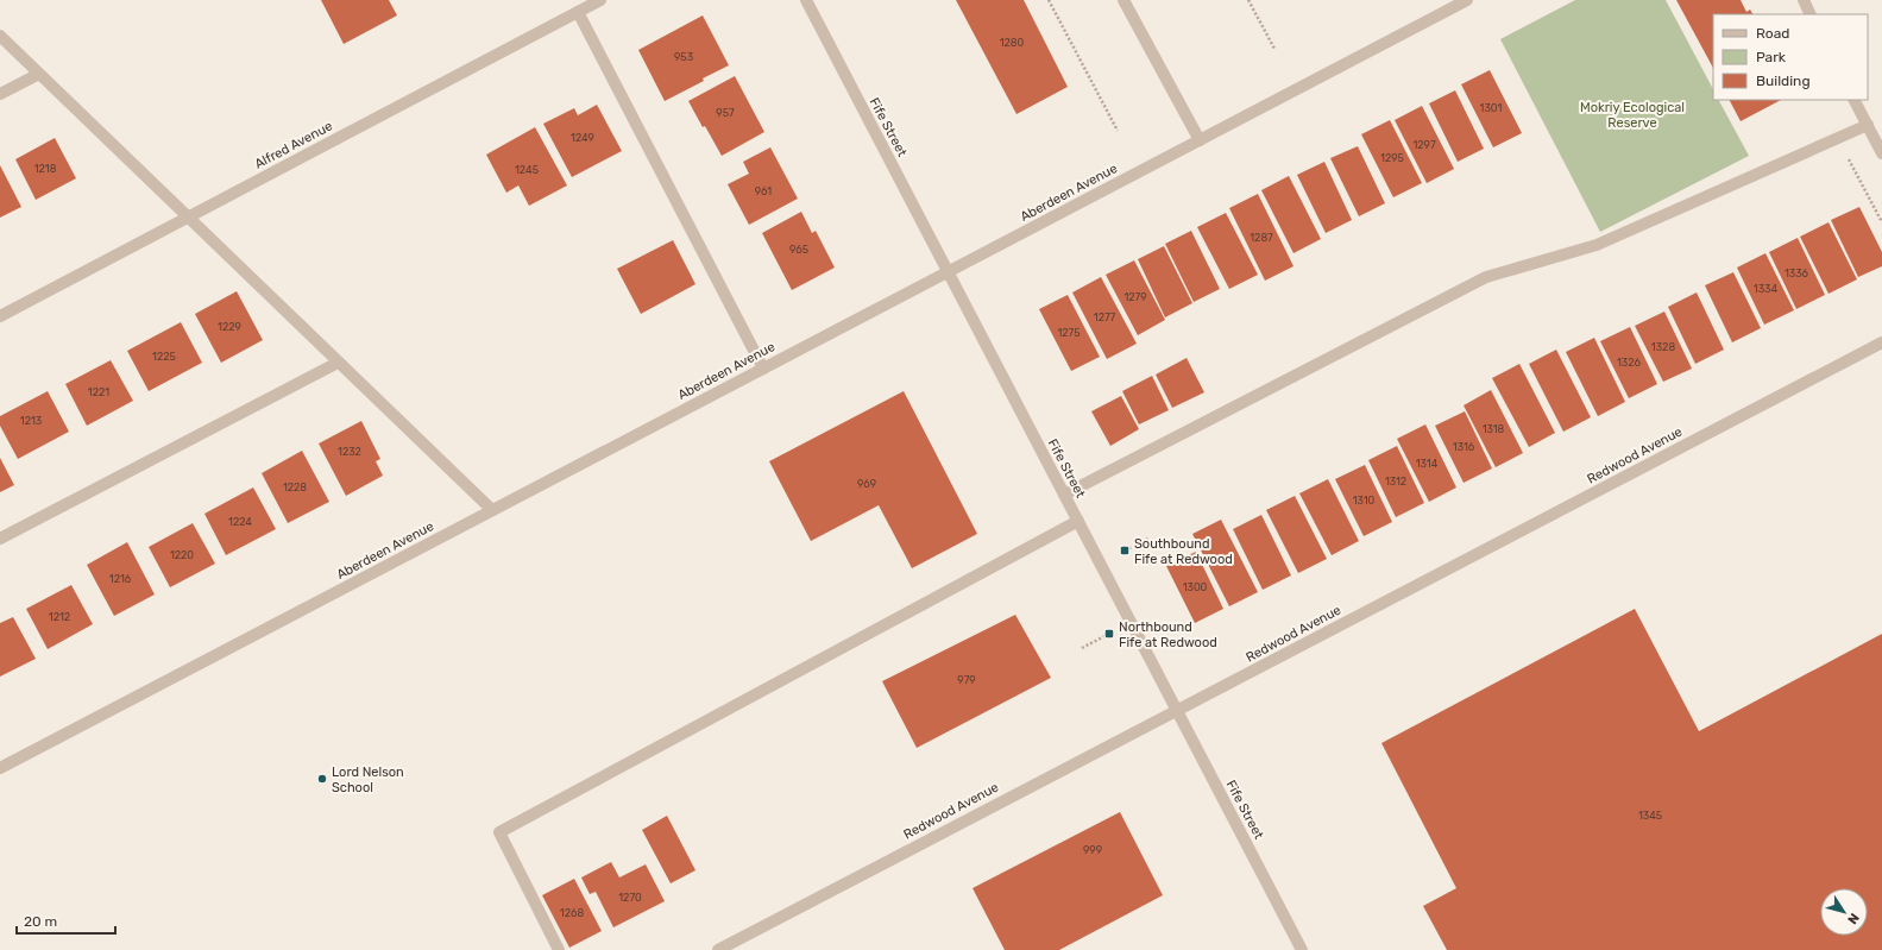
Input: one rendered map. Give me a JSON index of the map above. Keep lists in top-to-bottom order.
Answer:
{
  "streets": {
    "street": [
      "Fife Street",
      "Alfred Avenue",
      "Aberdeen Avenue",
      "Redwood Avenue"
    ]
  },
  "crossings": [
    ["Fife Street", "Aberdeen Avenue"],
    ["Fife Street", "Redwood Avenue"]
  ],
  "parks": ["Mokriy Ecological Reserve"],
  "places": {
    "transit": ["Southbound Fife at Redwood", "Northbound Fife at Redwood"],
    "other": ["Lord Nelson School"]
  },
  "house_numbers": [
    "1280",
    "953",
    "1301",
    "957",
    "1249",
    "1297",
    "1295",
    "1218",
    "1245",
    "961",
    "1287",
    "965",
    "1336",
    "1334",
    "1279",
    "1277",
    "1229",
    "1275",
    "1328",
    "1225",
    "1326",
    "1221",
    "1213",
    "1318",
    "1316",
    "1232",
    "1314",
    "1312",
    "969",
    "1228",
    "1310",
    "1224",
    "1220",
    "1216",
    "1300",
    "1212",
    "979",
    "1345",
    "999",
    "1270",
    "1268"
  ],
  "legend": ["Road", "Park", "Building"],
  "scale_bar": "20 m",
  "north": "bottom right"
}
